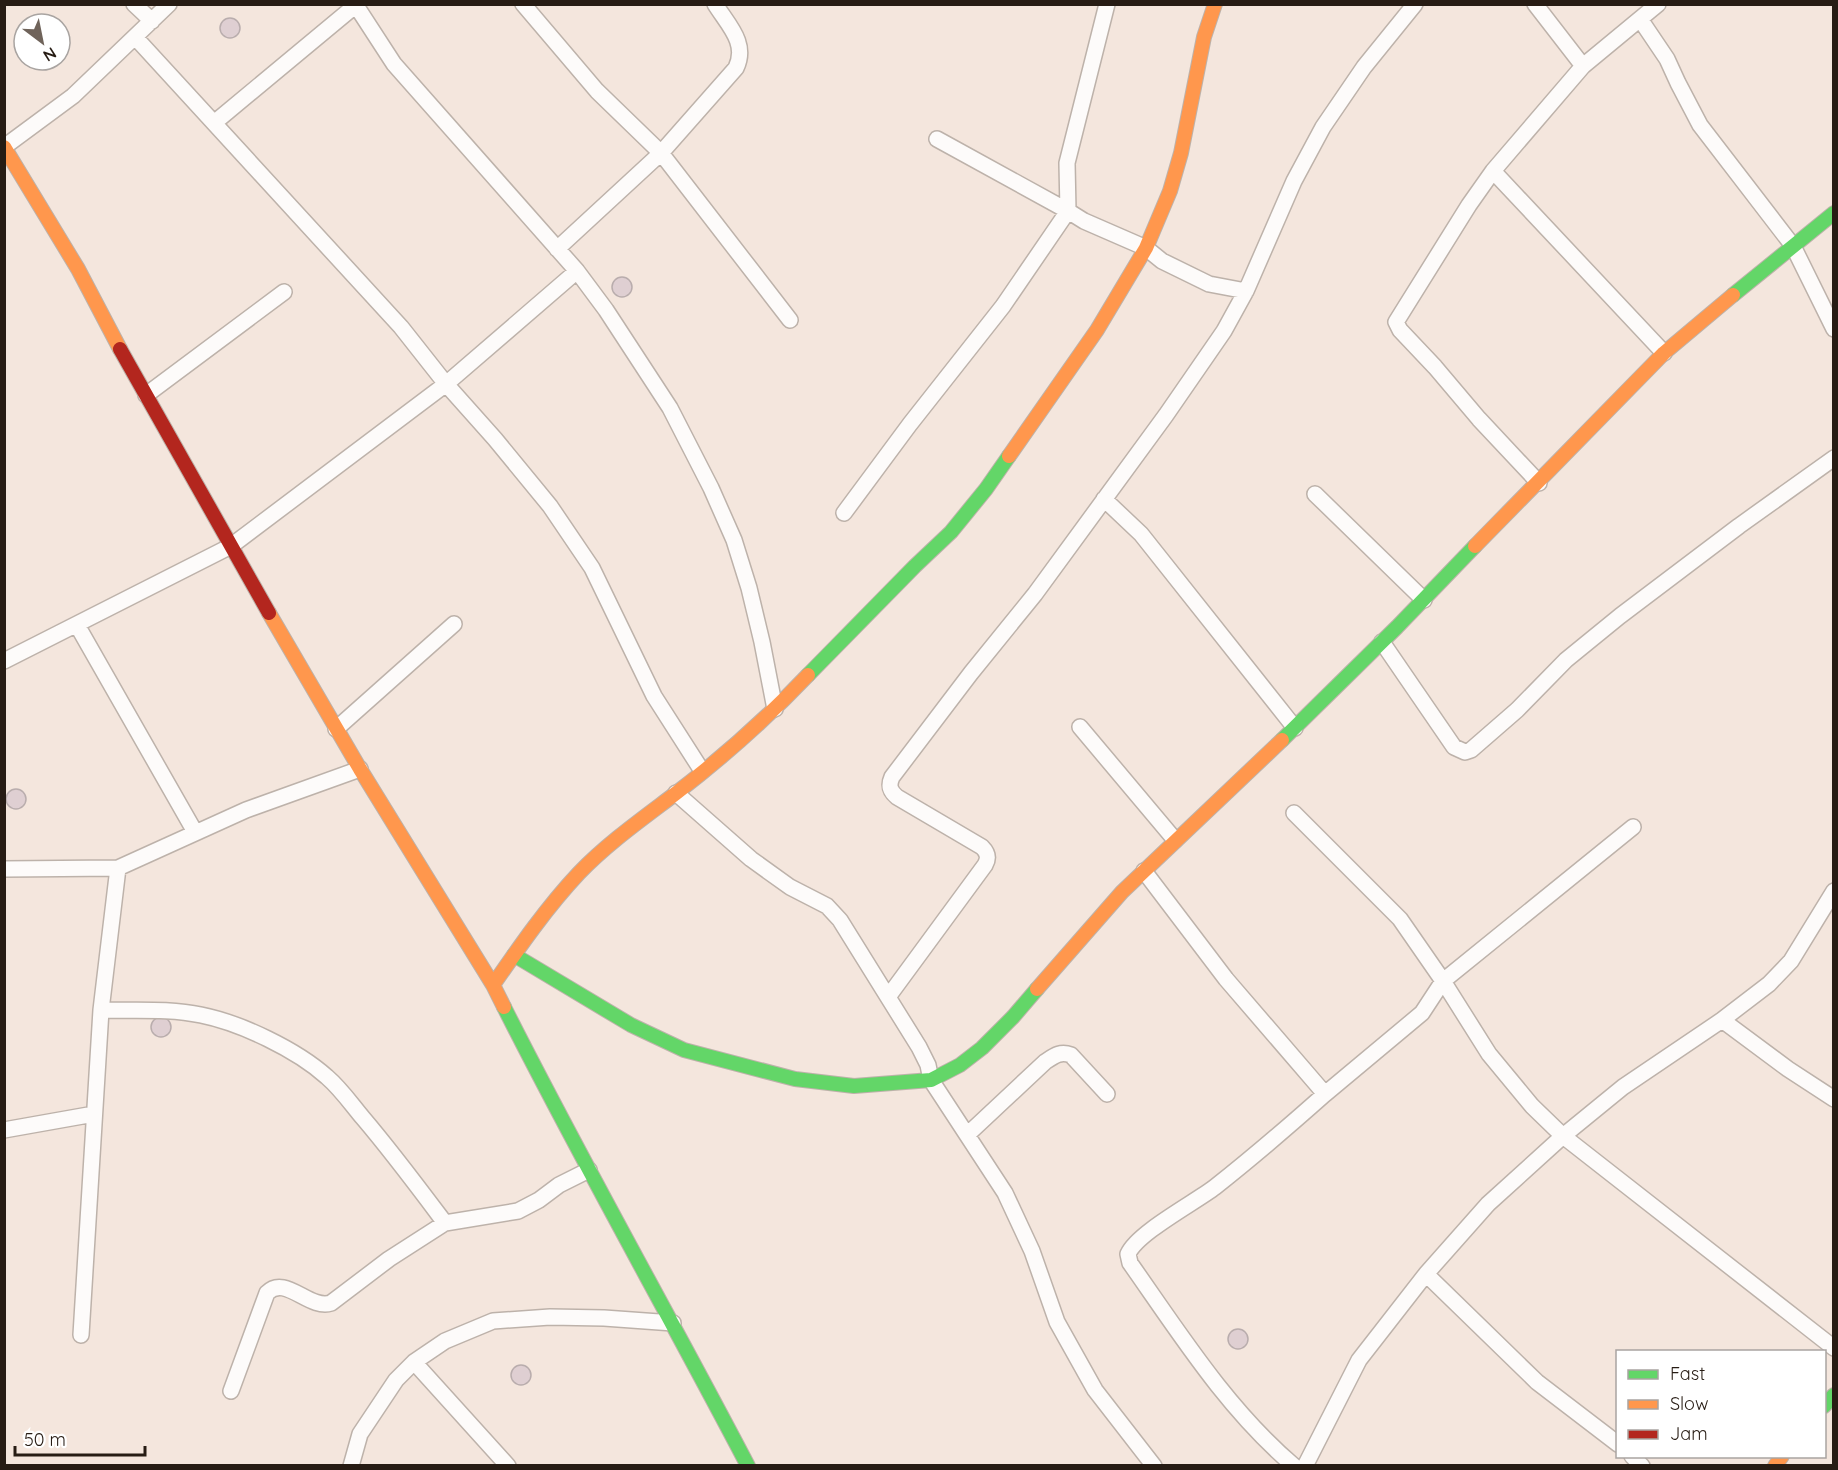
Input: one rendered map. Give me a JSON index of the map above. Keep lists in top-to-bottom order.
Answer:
{
  "legend": ["Fast", "Slow", "Jam"],
  "scale_bar": "50 m",
  "north": "bottom right"
}
